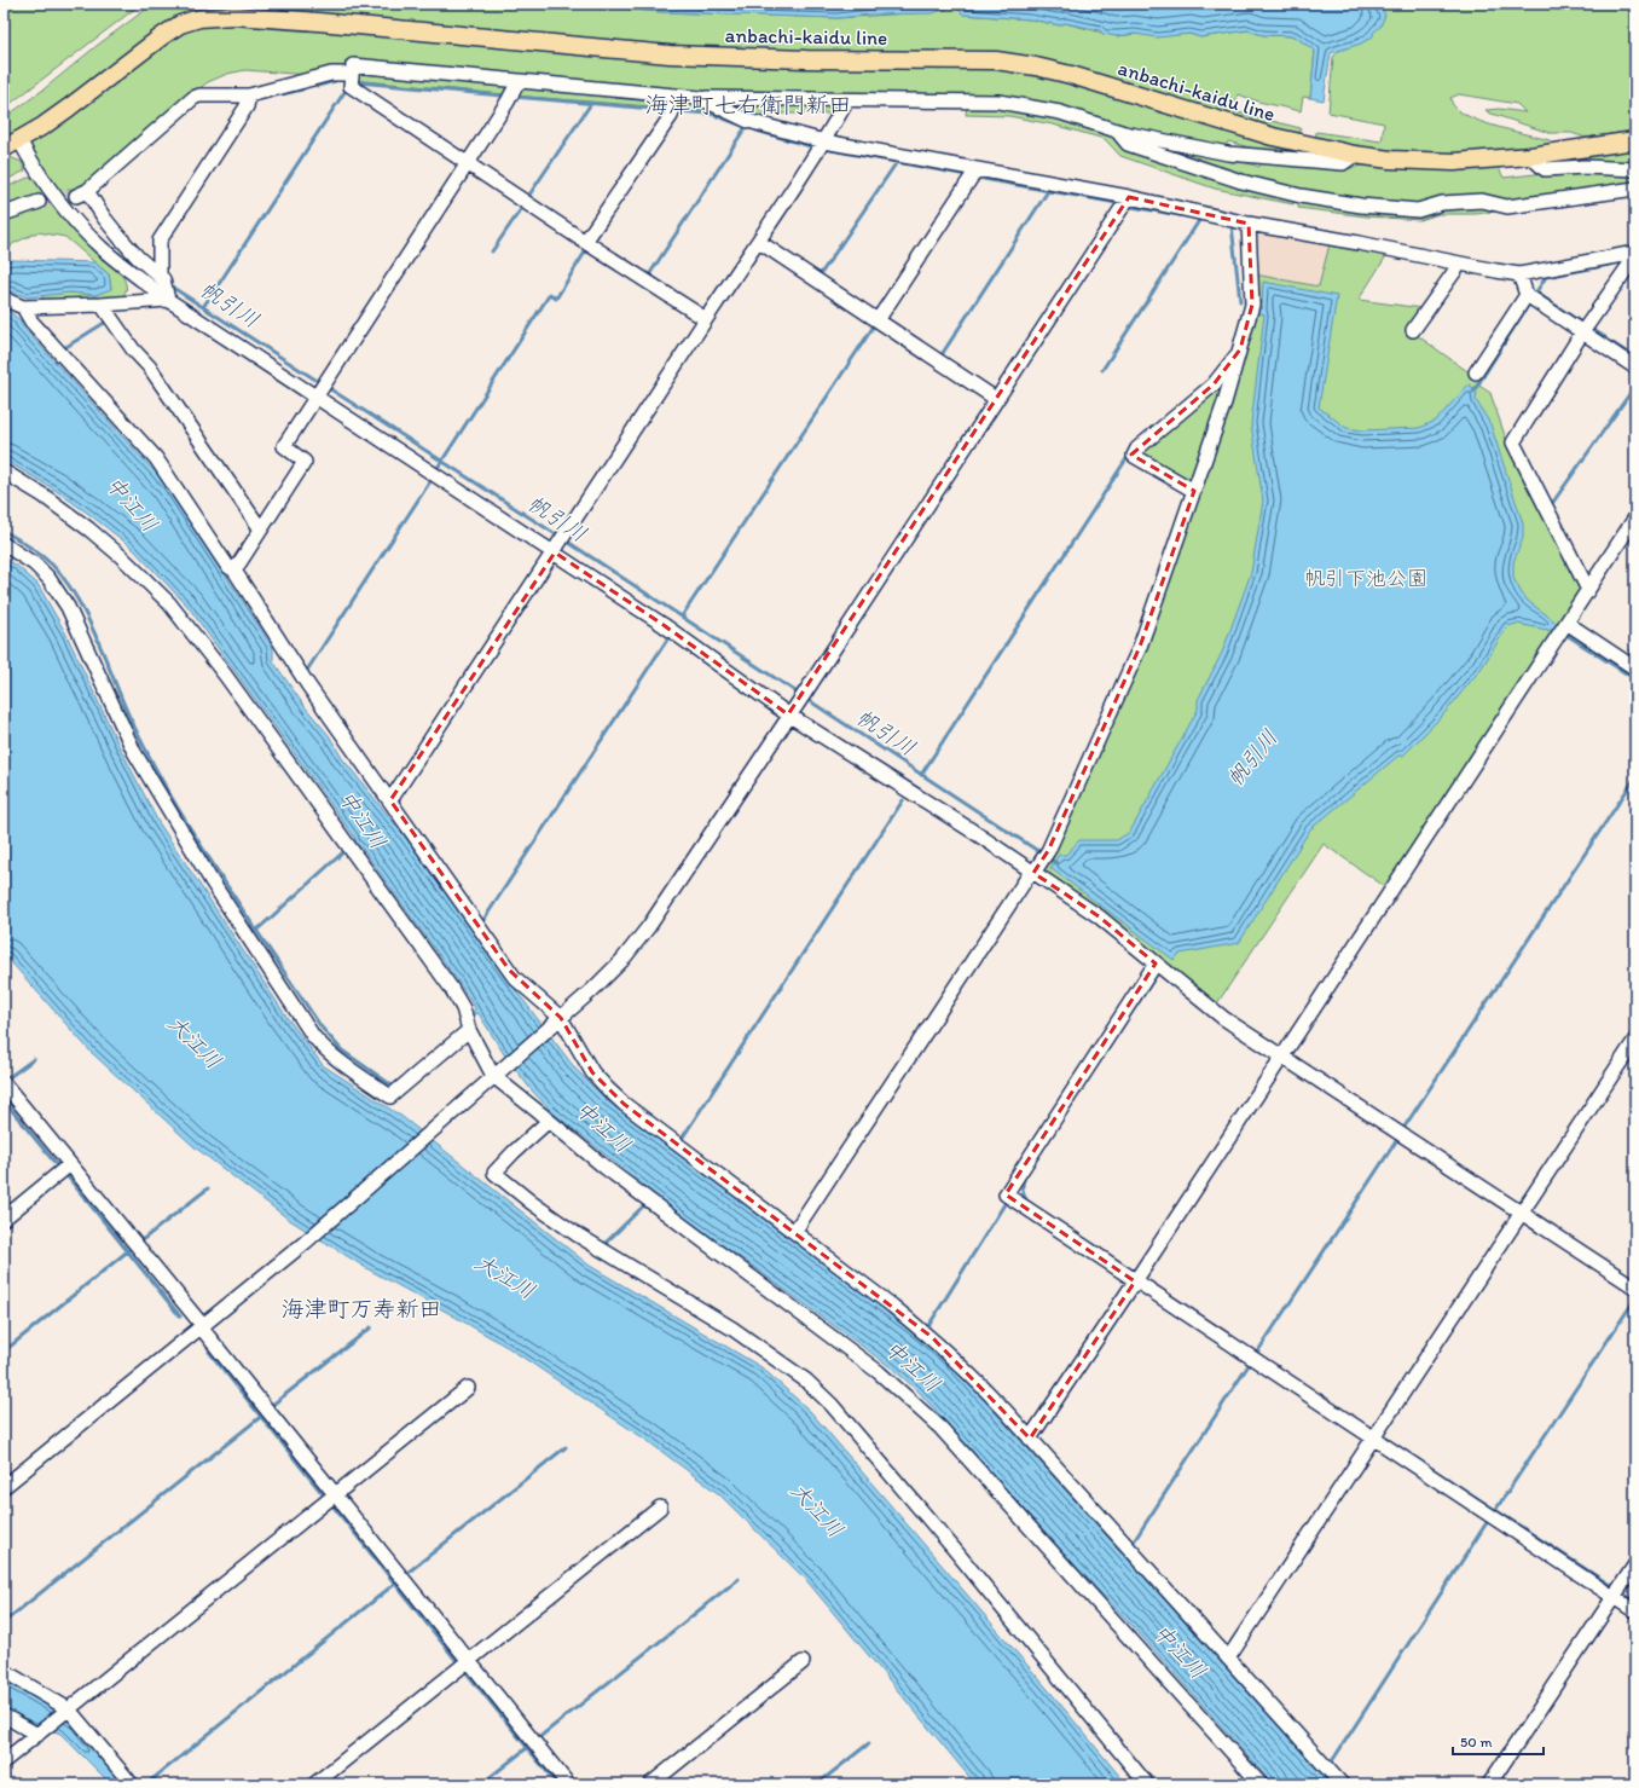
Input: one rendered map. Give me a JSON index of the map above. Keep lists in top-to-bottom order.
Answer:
{
  "streets": {
    "main road": ["anbachi-kaidu line"]
  },
  "districts": ["海津町七右衛門新田", "海津町万寿新田"],
  "water": ["帆引川", "中江川", "大江川"],
  "parks": ["帆引下池公園"],
  "scale_bar": "50 m"
}
